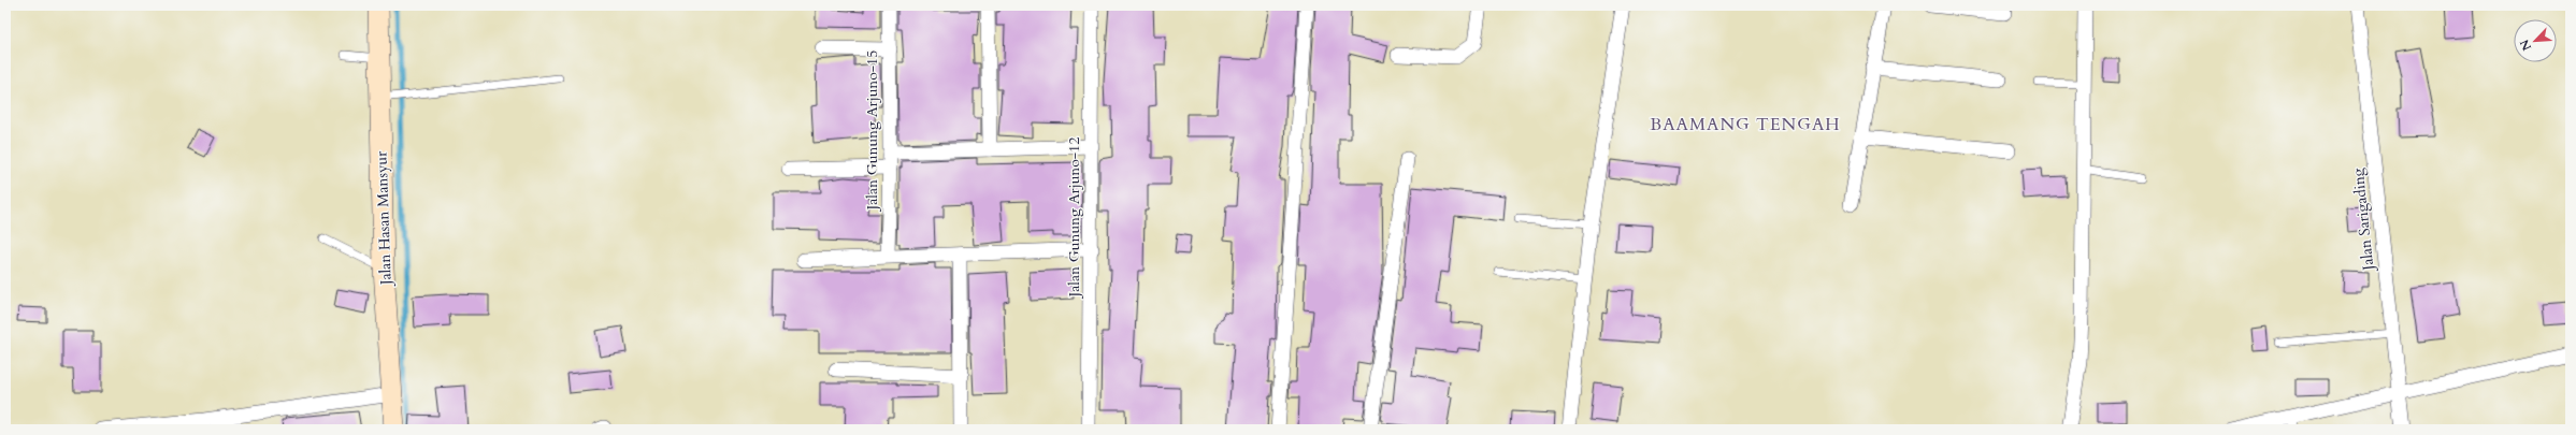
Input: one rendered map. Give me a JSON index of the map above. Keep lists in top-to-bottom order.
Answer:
{
  "streets": {
    "street": [
      "Jalan Gunung Arjuno-15",
      "Jalan Gunung Arjuno-12",
      "Jalan Hasan Mansyur",
      "Jalan Sarigading"
    ]
  },
  "districts": ["BAAMANG TENGAH"],
  "north": "bottom left"
}
